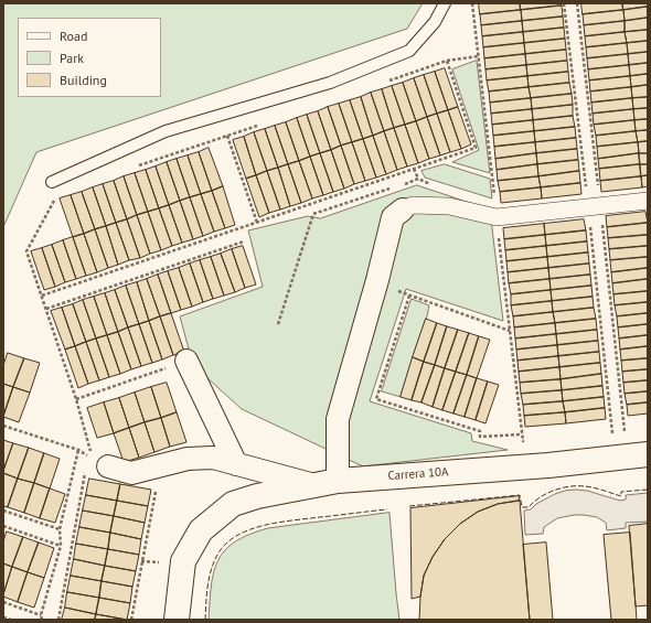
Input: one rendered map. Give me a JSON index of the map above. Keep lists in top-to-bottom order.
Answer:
{
  "streets": {
    "street": ["Carrera 10A"]
  },
  "legend": ["Road", "Park", "Building"]
}
